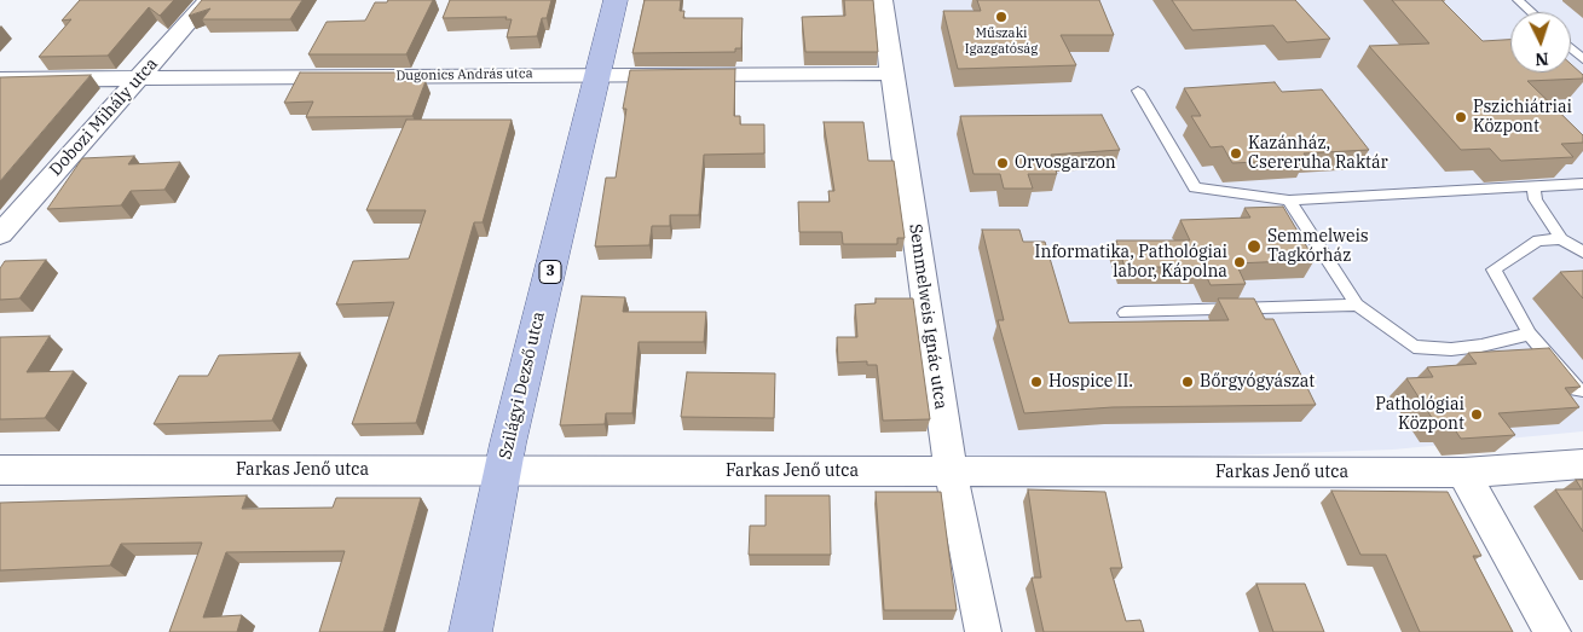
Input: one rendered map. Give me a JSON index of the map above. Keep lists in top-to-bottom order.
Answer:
{
  "streets": {
    "main road": ["3", "Szilágyi Dezső utca"],
    "street": [
      "Dugonics András utca",
      "Dobozi Mihály utca",
      "Semmelweis Ignác utca",
      "Farkas Jenő utca"
    ]
  },
  "crossings": [
    ["Dugonics András utca", "Dobozi Mihály utca"],
    ["Dugonics András utca", "Semmelweis Ignác utca"],
    ["Dugonics András utca", "Szilágyi Dezső utca"],
    ["Semmelweis Ignác utca", "Farkas Jenő utca"],
    ["Szilágyi Dezső utca", "Farkas Jenő utca"]
  ],
  "places": [
    "Műszaki Igazgatóság",
    "Pszichiátriai Központ",
    "Kazánház, Csereruha Raktár",
    "Orvosgarzon",
    "Semmelweis Tagkórház",
    "Informatika, Pathológiai labor, Kápolna",
    "Hospice II.",
    "Bőrgyógyászat",
    "Pathológiai Központ"
  ],
  "north": "bottom"
}
